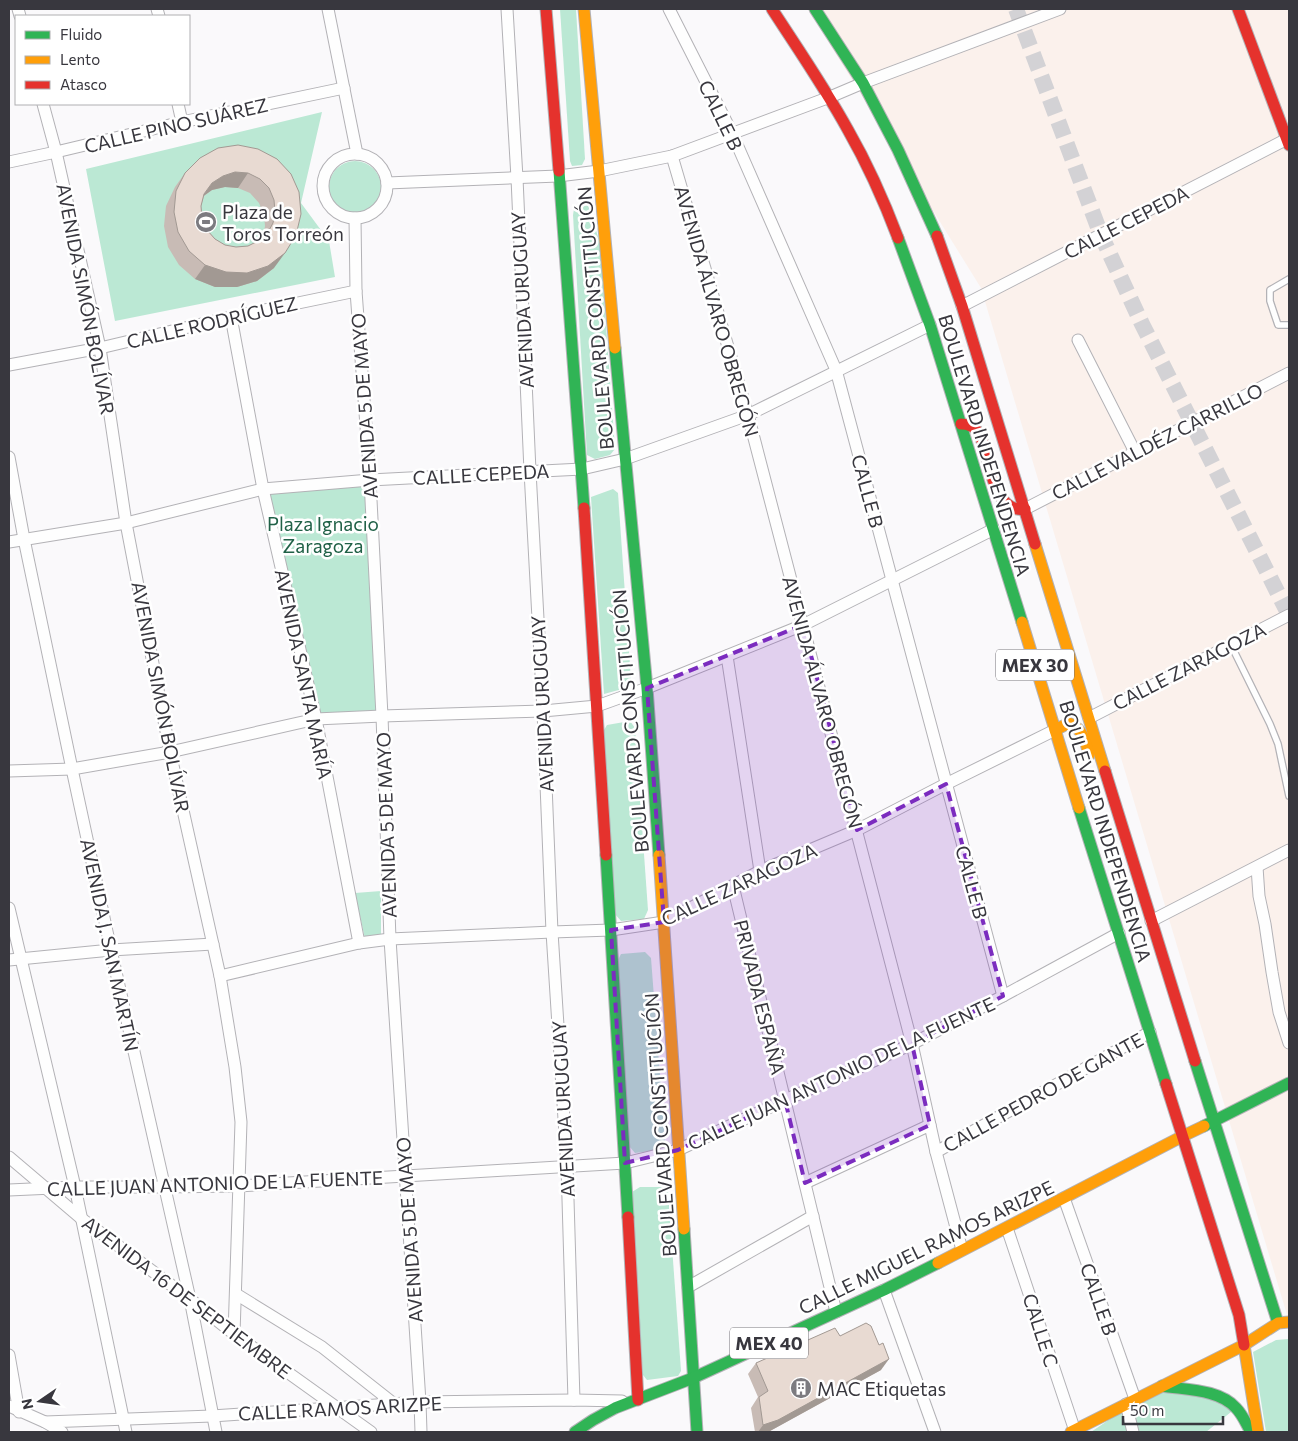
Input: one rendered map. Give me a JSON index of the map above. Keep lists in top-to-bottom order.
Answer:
{
  "streets": {
    "main road": [
      "BOULEVARD CONSTITUCIÓN",
      "BOULEVARD INDEPENDENCIA",
      "MEX 30",
      "CALLE MIGUEL RAMOS ARIZPE",
      "MEX 40"
    ],
    "street": [
      "CALLE B",
      "CALLE PINO SUÁREZ",
      "CALLE CEPEDA",
      "AVENIDA SIMÓN BOLÍVAR",
      "AVENIDA URUGUAY",
      "AVENIDA ÁLVARO OBREGÓN",
      "CALLE RODRÍGUEZ",
      "AVENIDA 5 DE MAYO",
      "CALLE VALDÉZ CARRILLO",
      "CALLE ZARAGOZA",
      "AVENIDA SANTA MARÍA",
      "AVENIDA J. SAN MARTÍN",
      "PRIVADA ESPAÑA",
      "CALLE JUAN ANTONIO DE LA FUENTE",
      "CALLE PEDRO DE GANTE",
      "AVENIDA 16 DE SEPTIEMBRE",
      "CALLE C",
      "CALLE RAMOS ARIZPE"
    ]
  },
  "crossings": [
    ["CALLE B", "CALLE CEPEDA"],
    ["CALLE B", "CALLE ZARAGOZA"],
    ["CALLE B", "CALLE JUAN ANTONIO DE LA FUENTE"],
    ["CALLE B", "CALLE MIGUEL RAMOS ARIZPE"],
    ["CALLE PINO SUÁREZ", "AVENIDA SIMÓN BOLÍVAR"],
    ["CALLE CEPEDA", "AVENIDA SIMÓN BOLÍVAR"],
    ["CALLE CEPEDA", "AVENIDA URUGUAY"],
    ["CALLE CEPEDA", "AVENIDA ÁLVARO OBREGÓN"],
    ["CALLE CEPEDA", "BOULEVARD CONSTITUCIÓN"],
    ["CALLE CEPEDA", "AVENIDA 5 DE MAYO"],
    ["CALLE CEPEDA", "BOULEVARD INDEPENDENCIA"],
    ["CALLE CEPEDA", "AVENIDA SANTA MARÍA"],
    ["CALLE CEPEDA", "AVENIDA J. SAN MARTÍN"],
    ["AVENIDA SIMÓN BOLÍVAR", "CALLE RODRÍGUEZ"],
    ["AVENIDA SIMÓN BOLÍVAR", "CALLE ZARAGOZA"],
    ["AVENIDA SIMÓN BOLÍVAR", "CALLE JUAN ANTONIO DE LA FUENTE"],
    ["AVENIDA SIMÓN BOLÍVAR", "AVENIDA 16 DE SEPTIEMBRE"],
    ["AVENIDA URUGUAY", "CALLE ZARAGOZA"],
    ["AVENIDA URUGUAY", "CALLE JUAN ANTONIO DE LA FUENTE"],
    ["AVENIDA URUGUAY", "CALLE RAMOS ARIZPE"],
    ["AVENIDA ÁLVARO OBREGÓN", "CALLE ZARAGOZA"],
    ["AVENIDA ÁLVARO OBREGÓN", "CALLE JUAN ANTONIO DE LA FUENTE"],
    ["AVENIDA ÁLVARO OBREGÓN", "CALLE PEDRO DE GANTE"],
    ["AVENIDA ÁLVARO OBREGÓN", "CALLE MIGUEL RAMOS ARIZPE"],
    ["BOULEVARD CONSTITUCIÓN", "CALLE ZARAGOZA"],
    ["BOULEVARD CONSTITUCIÓN", "CALLE JUAN ANTONIO DE LA FUENTE"],
    ["BOULEVARD CONSTITUCIÓN", "CALLE MIGUEL RAMOS ARIZPE"],
    ["BOULEVARD CONSTITUCIÓN", "CALLE RAMOS ARIZPE"],
    ["CALLE RODRÍGUEZ", "AVENIDA 5 DE MAYO"],
    ["CALLE RODRÍGUEZ", "AVENIDA SANTA MARÍA"],
    ["AVENIDA 5 DE MAYO", "CALLE ZARAGOZA"],
    ["AVENIDA 5 DE MAYO", "CALLE JUAN ANTONIO DE LA FUENTE"],
    ["AVENIDA 5 DE MAYO", "CALLE RAMOS ARIZPE"],
    ["CALLE VALDÉZ CARRILLO", "BOULEVARD INDEPENDENCIA"],
    ["BOULEVARD INDEPENDENCIA", "CALLE ZARAGOZA"],
    ["BOULEVARD INDEPENDENCIA", "CALLE JUAN ANTONIO DE LA FUENTE"],
    ["BOULEVARD INDEPENDENCIA", "CALLE PEDRO DE GANTE"],
    ["BOULEVARD INDEPENDENCIA", "CALLE MIGUEL RAMOS ARIZPE"],
    ["CALLE ZARAGOZA", "AVENIDA SANTA MARÍA"],
    ["CALLE ZARAGOZA", "PRIVADA ESPAÑA"],
    ["AVENIDA J. SAN MARTÍN", "CALLE JUAN ANTONIO DE LA FUENTE"],
    ["AVENIDA J. SAN MARTÍN", "AVENIDA 16 DE SEPTIEMBRE"],
    ["AVENIDA J. SAN MARTÍN", "CALLE RAMOS ARIZPE"],
    ["PRIVADA ESPAÑA", "CALLE JUAN ANTONIO DE LA FUENTE"],
    ["PRIVADA ESPAÑA", "CALLE MIGUEL RAMOS ARIZPE"],
    ["CALLE JUAN ANTONIO DE LA FUENTE", "AVENIDA 16 DE SEPTIEMBRE"],
    ["CALLE MIGUEL RAMOS ARIZPE", "CALLE C"],
    ["CALLE MIGUEL RAMOS ARIZPE", "CALLE RAMOS ARIZPE"],
    ["AVENIDA 16 DE SEPTIEMBRE", "CALLE RAMOS ARIZPE"]
  ],
  "parks": ["Plaza Ignacio Zaragoza"],
  "places": {
    "sports": ["Plaza de Toros Torreón"],
    "building": ["MAC Etiquetas"]
  },
  "legend": ["Fluido", "Lento", "Atasco"],
  "scale_bar": "50 m",
  "north": "left"
}
